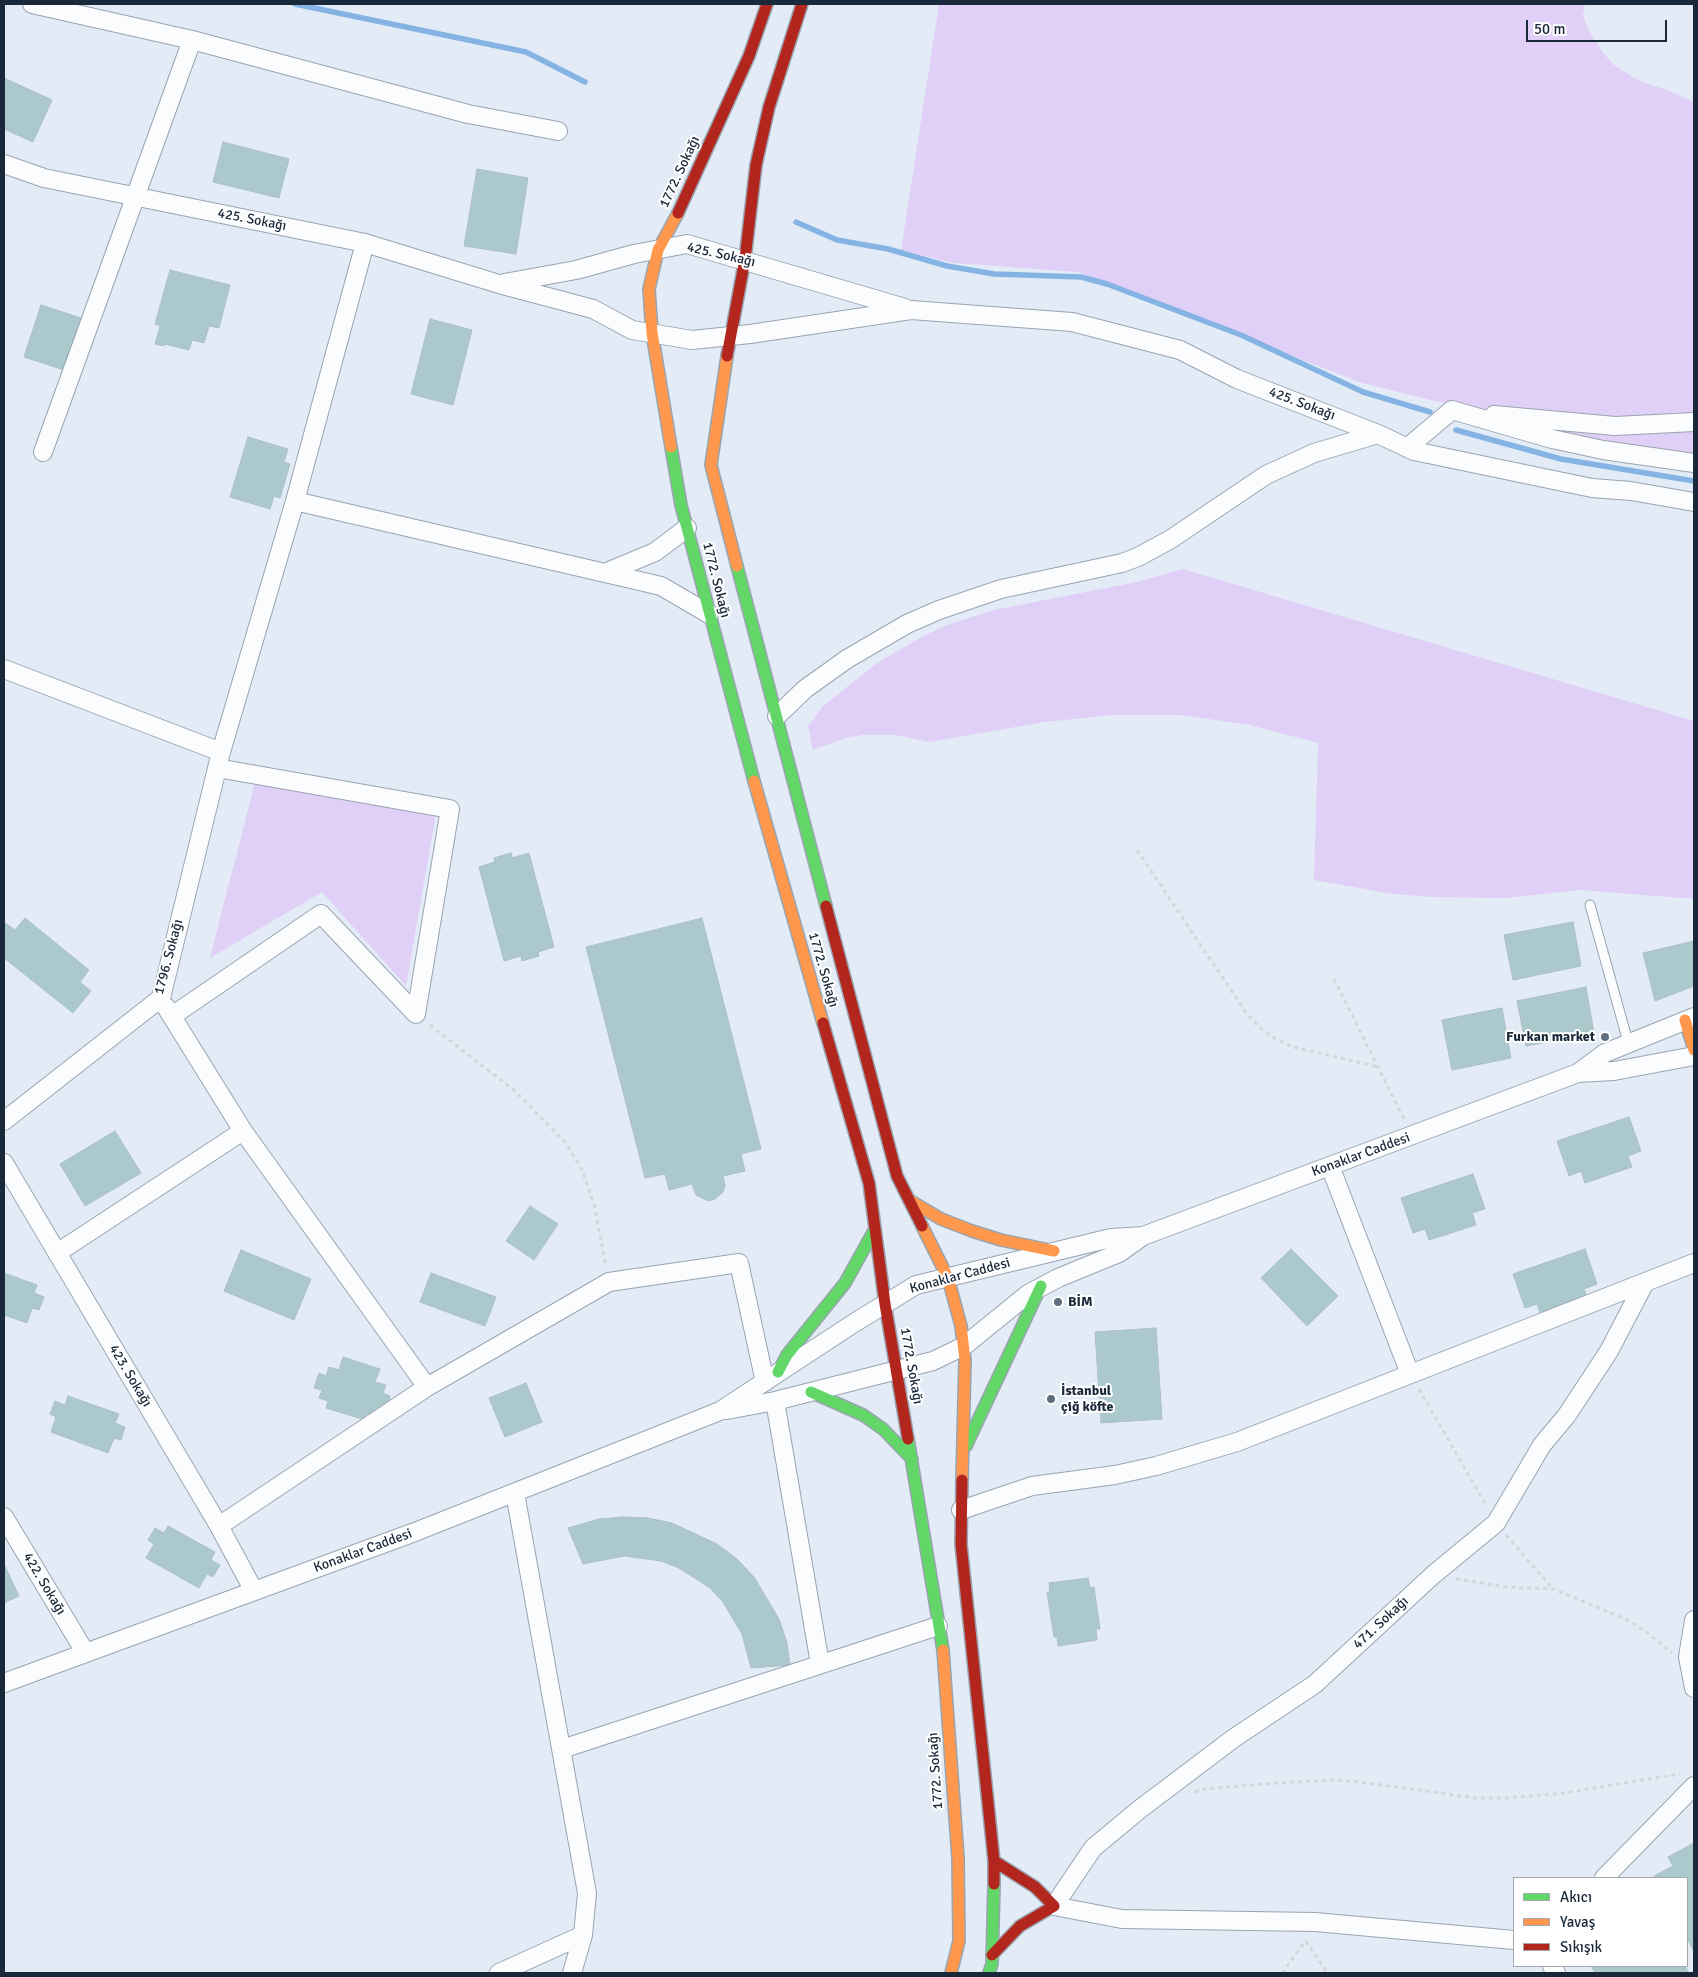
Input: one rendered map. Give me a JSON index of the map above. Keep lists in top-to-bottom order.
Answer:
{
  "streets": {
    "street": [
      "1772. Sokağı",
      "425. Sokağı",
      "1796. Sokağı",
      "Konaklar Caddesi",
      "423. Sokağı",
      "422. Sokağı",
      "471. Sokağı"
    ]
  },
  "crossings": [
    ["1772. Sokağı", "425. Sokağı"],
    ["1772. Sokağı", "Konaklar Caddesi"],
    ["425. Sokağı", "1796. Sokağı"],
    ["Konaklar Caddesi", "423. Sokağı"],
    ["Konaklar Caddesi", "422. Sokağı"]
  ],
  "places": ["Furkan market", "BİM", "İstanbul çiğ köfte"],
  "legend": ["Akıcı", "Yavaş", "Sıkışık"],
  "scale_bar": "50 m"
}
